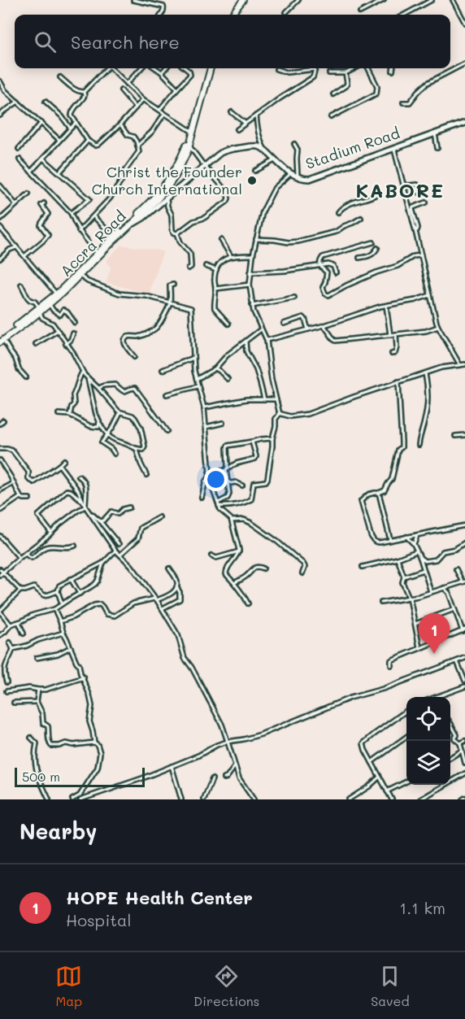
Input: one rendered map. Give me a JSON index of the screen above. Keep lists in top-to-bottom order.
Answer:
{
  "streets": {
    "main road": ["Stadium Road", "Accra Road"]
  },
  "districts": ["KABORE"],
  "places": ["Christ the Founder Church International"],
  "scale_bar": "500 m",
  "page": {
    "search": "Search here",
    "pins": "1",
    "scale": "500 m",
    "heading": "Nearby",
    "list": [
      {
        "mark": "1",
        "name": "HOPE Health Center",
        "note": "Hospital",
        "value": "1.1 km"
      }
    ],
    "nav": ["Map", "Directions", "Saved"]
  }
}
